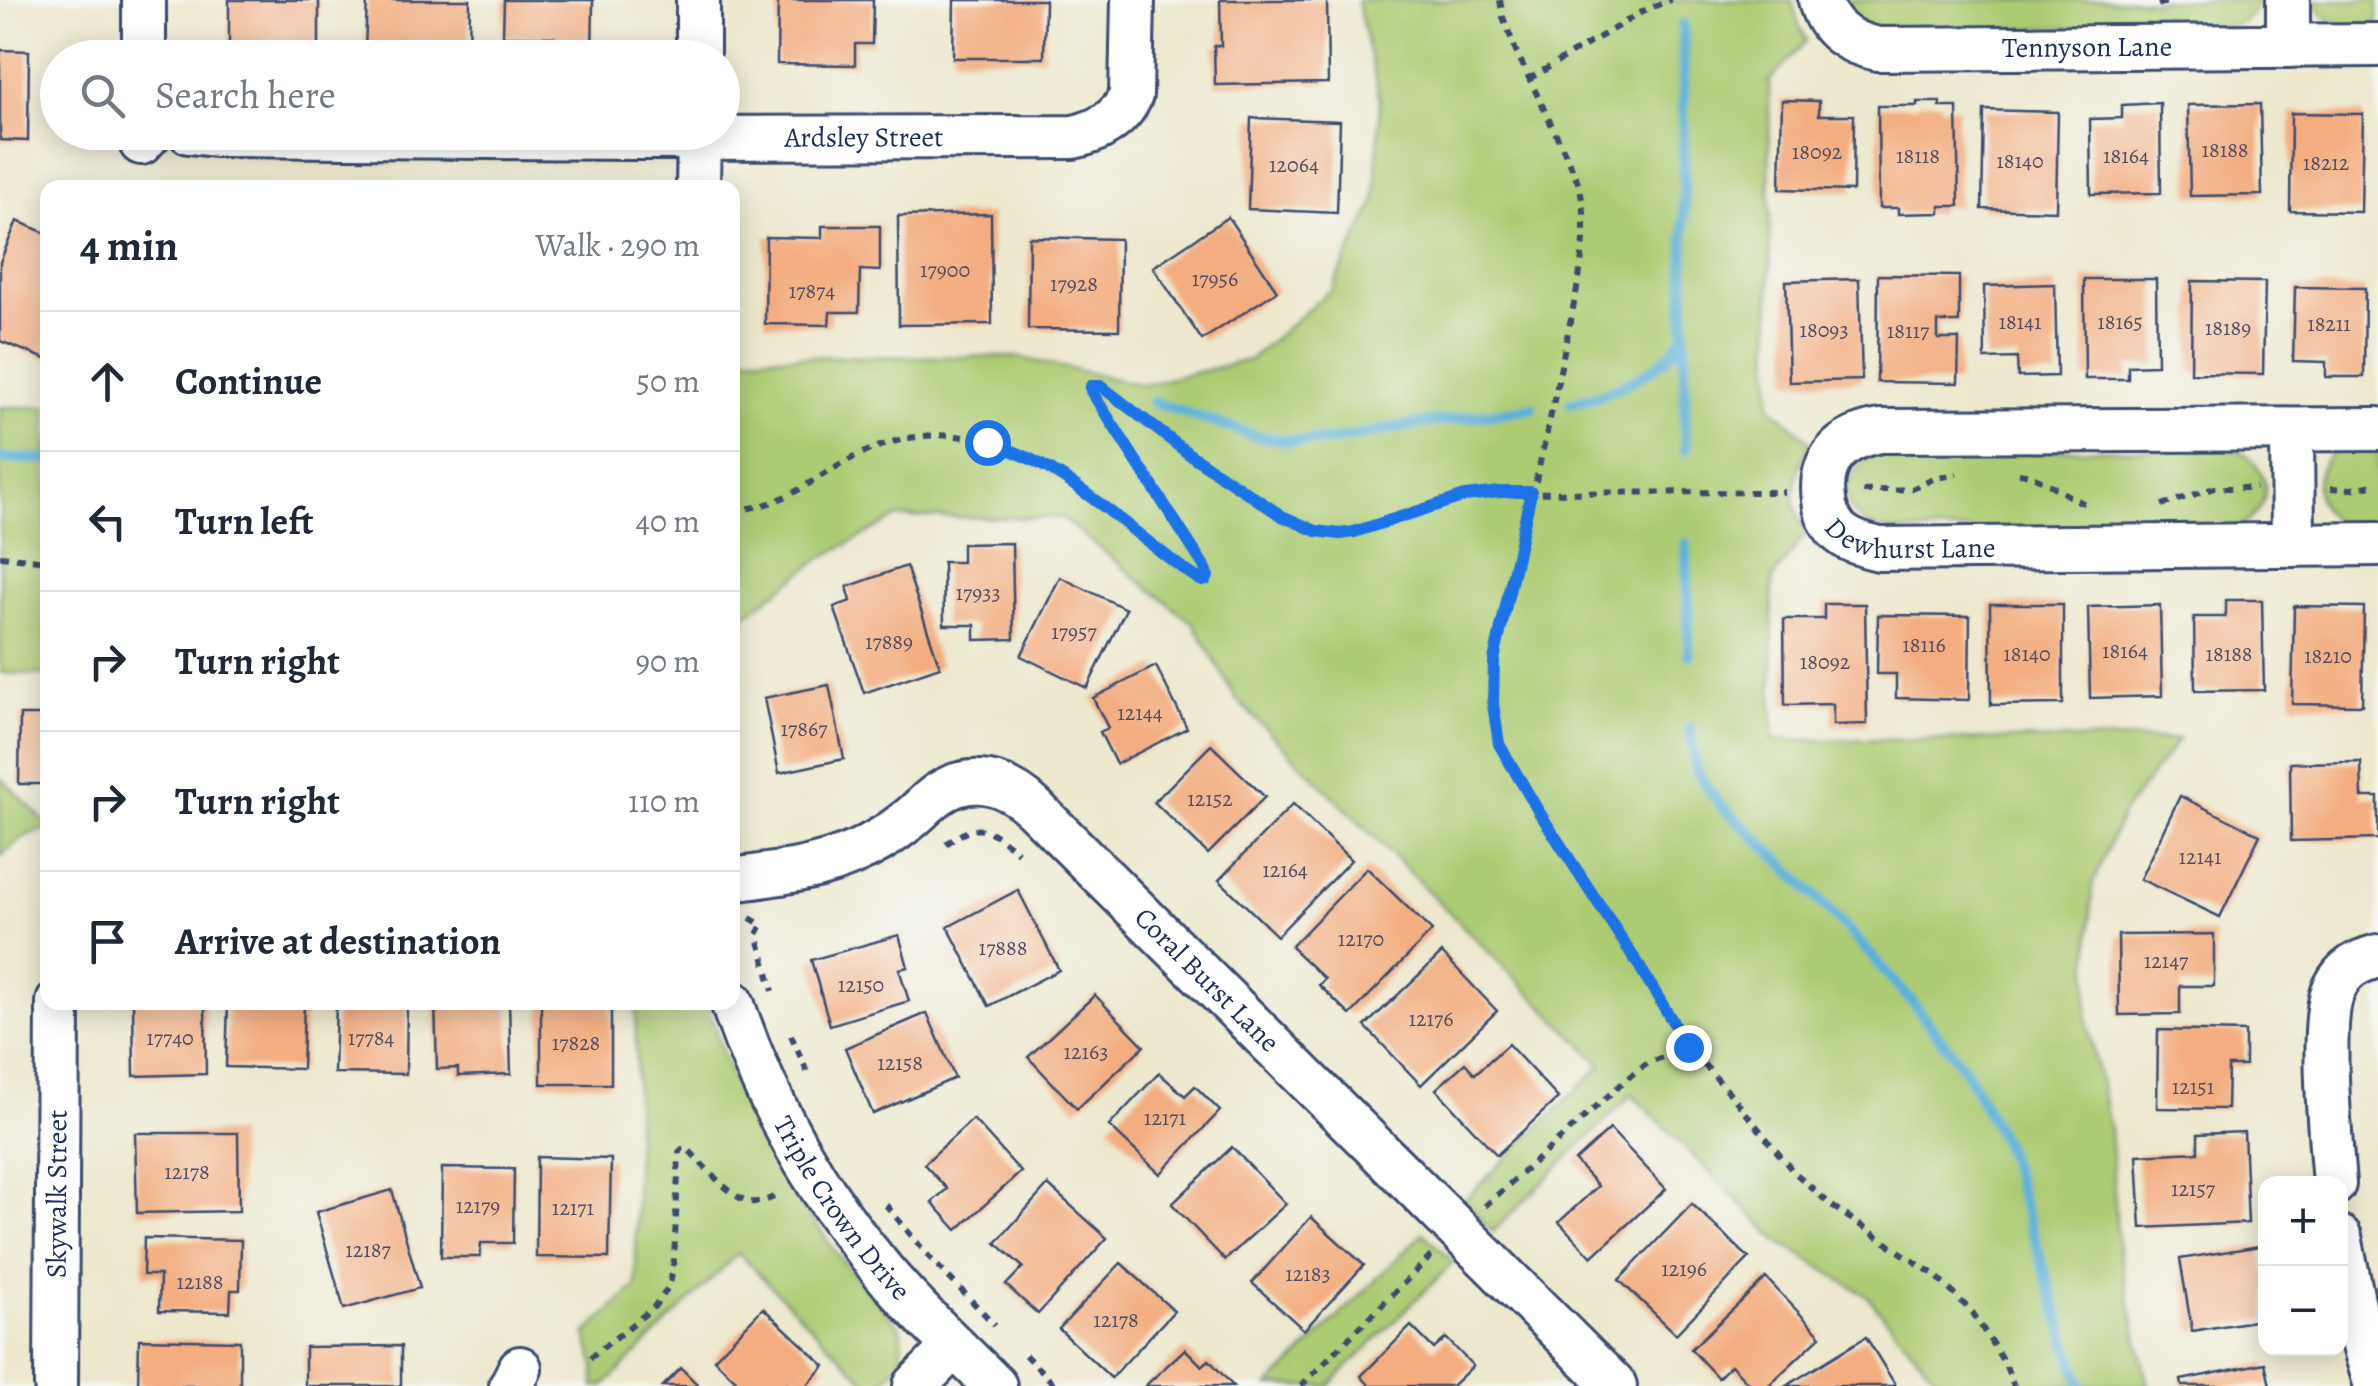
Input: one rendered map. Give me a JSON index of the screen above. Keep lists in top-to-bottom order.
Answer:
{
  "streets": {
    "street": [
      "Tennyson Lane",
      "Ardsley Street",
      "Dewhurst Lane",
      "Coral Burst Lane",
      "Skywalk Street",
      "Triple Crown Drive"
    ]
  },
  "house_numbers": [
    "18188",
    "18092",
    "18118",
    "18164",
    "18140",
    "18212",
    "12064",
    "17900",
    "17956",
    "17928",
    "17874",
    "18141",
    "18165",
    "18211",
    "18189",
    "18093",
    "18117",
    "17933",
    "17957",
    "17889",
    "18116",
    "18164",
    "18140",
    "18188",
    "18210",
    "18092",
    "12144",
    "17867",
    "12152",
    "12141",
    "12164",
    "12170",
    "17888",
    "12147",
    "12150",
    "12176",
    "17740",
    "17784",
    "17828",
    "12163",
    "12158",
    "12151",
    "12171",
    "12178",
    "12157",
    "12179",
    "12171",
    "12187",
    "12196",
    "12183",
    "12188",
    "12178"
  ],
  "page": {
    "search": "Search here",
    "heading": ["4 min", "Walk · 290 m"],
    "list": [
      ["Continue", "50 m"],
      ["Turn left", "40 m"],
      ["Turn right", "90 m"],
      ["Turn right", "110 m"],
      "Arrive at destination"
    ],
    "map_buttons": ["+", "−"]
  }
}
